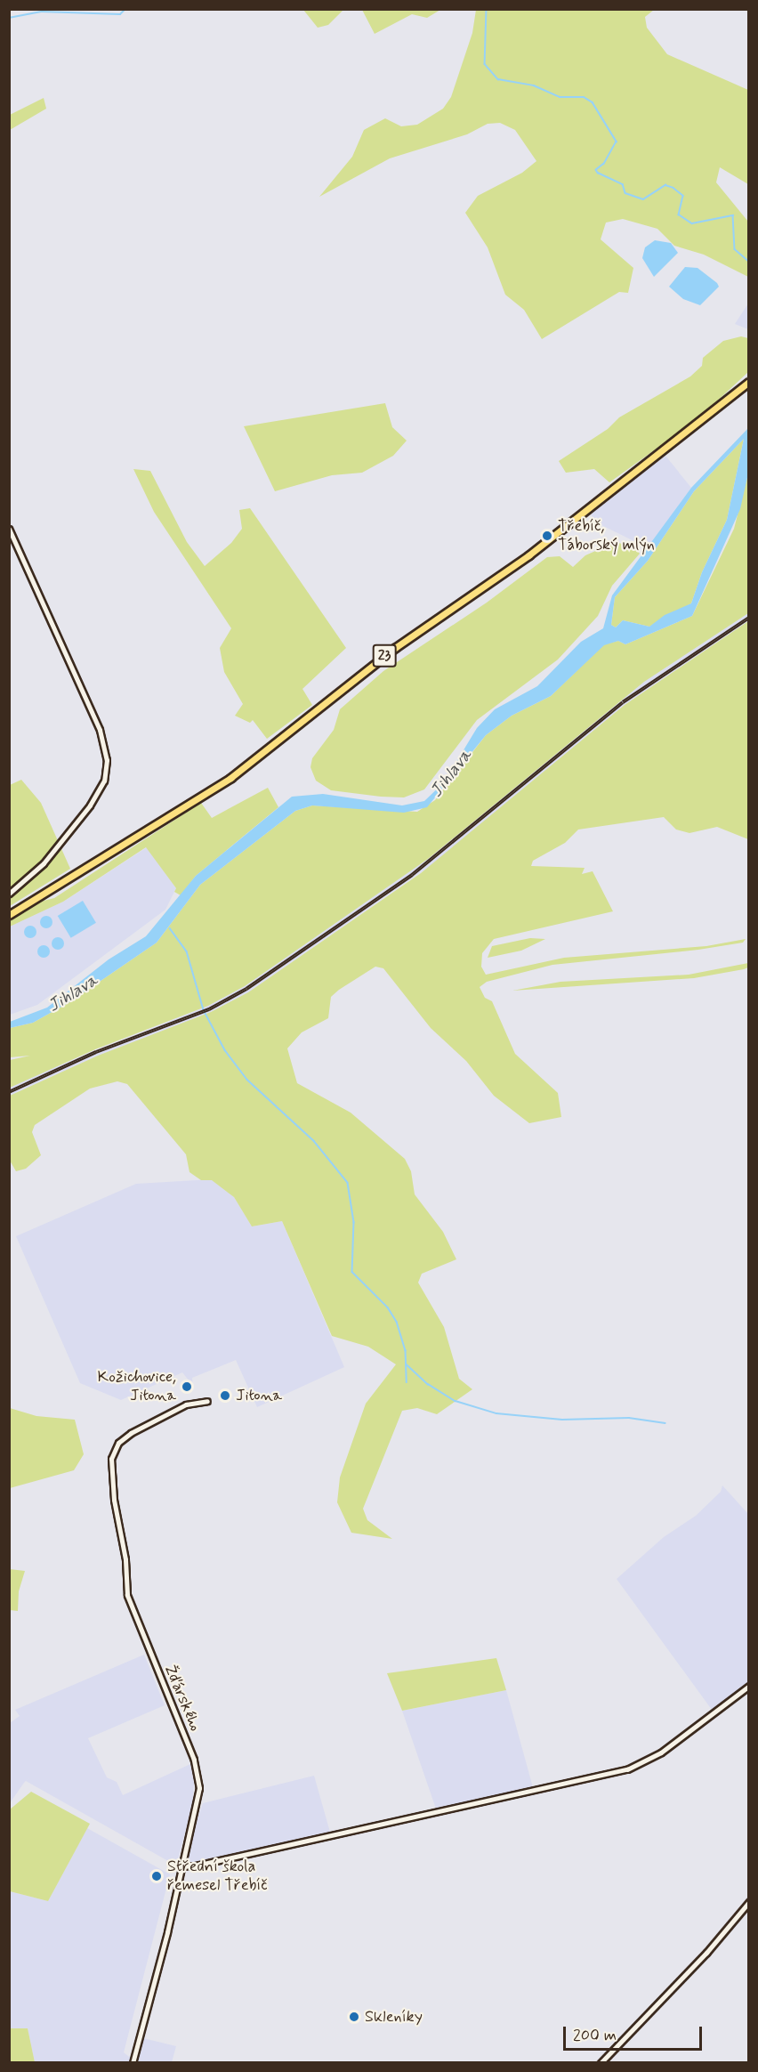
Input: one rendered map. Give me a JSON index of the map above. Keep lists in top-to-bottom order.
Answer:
{
  "streets": {
    "main road": ["23"],
    "street": ["Žďárského"]
  },
  "water": ["Jihlava"],
  "places": [
    "Třebíč, Táborský mlýn",
    "Kožichovice, Jitona",
    "Jitona",
    "Střední škola řemesel Třebíč",
    "Skleníky"
  ],
  "scale_bar": "200 m"
}
